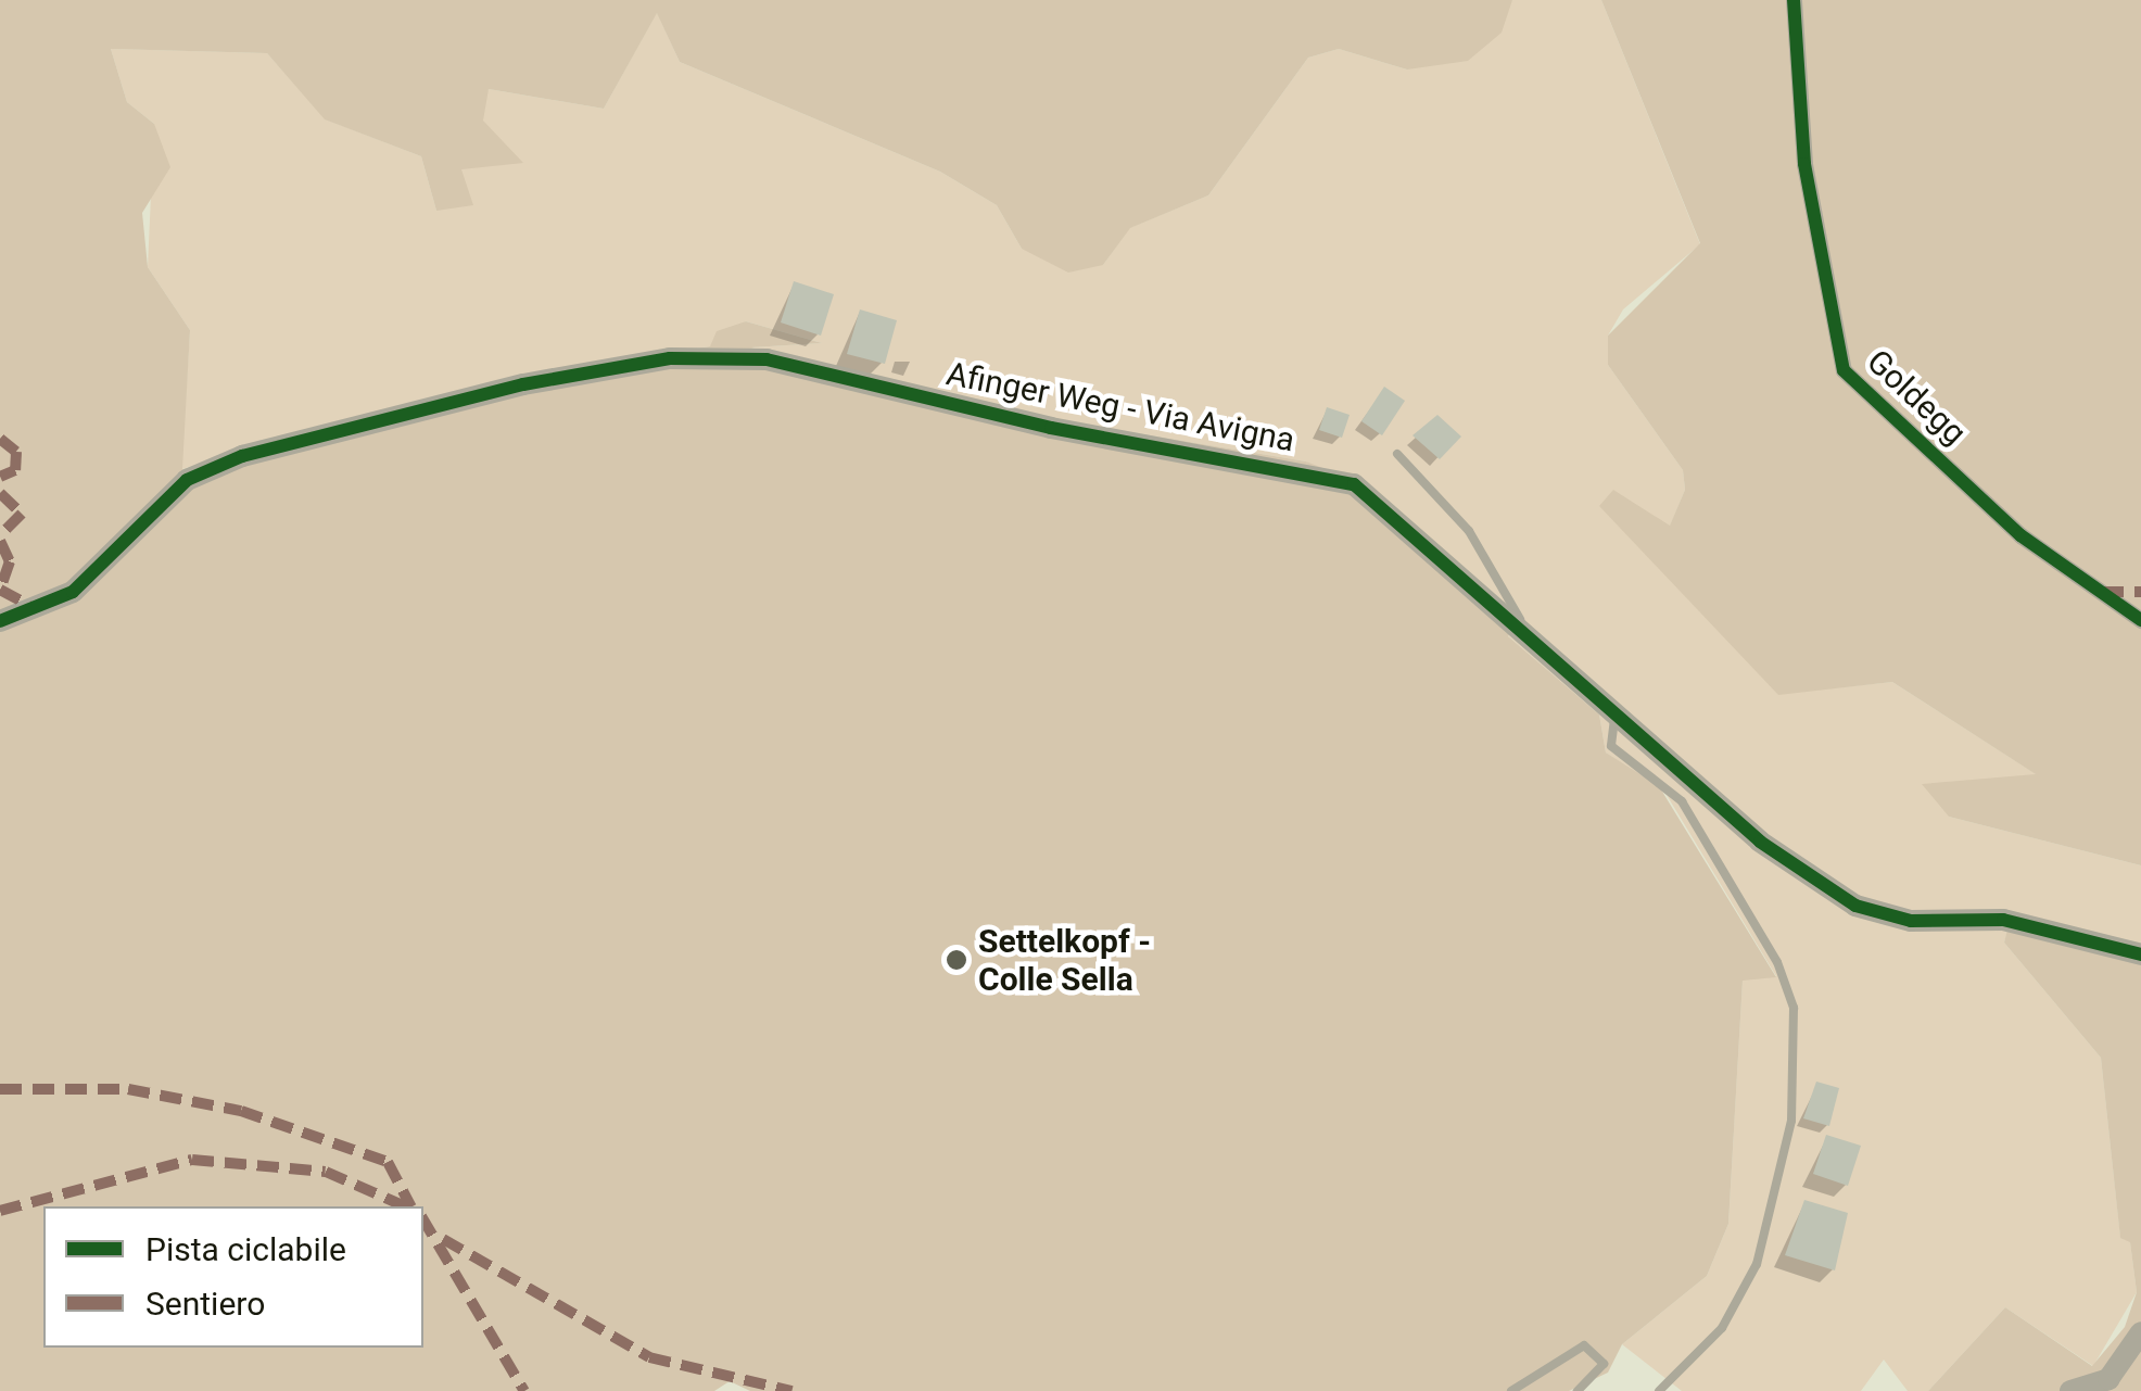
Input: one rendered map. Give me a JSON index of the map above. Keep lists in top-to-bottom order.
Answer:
{
  "streets": {
    "street": ["Goldegg", "Afinger Weg - Via Avigna"]
  },
  "places": ["Settelkopf - Colle Sella"],
  "legend": ["Pista ciclabile", "Sentiero"]
}
